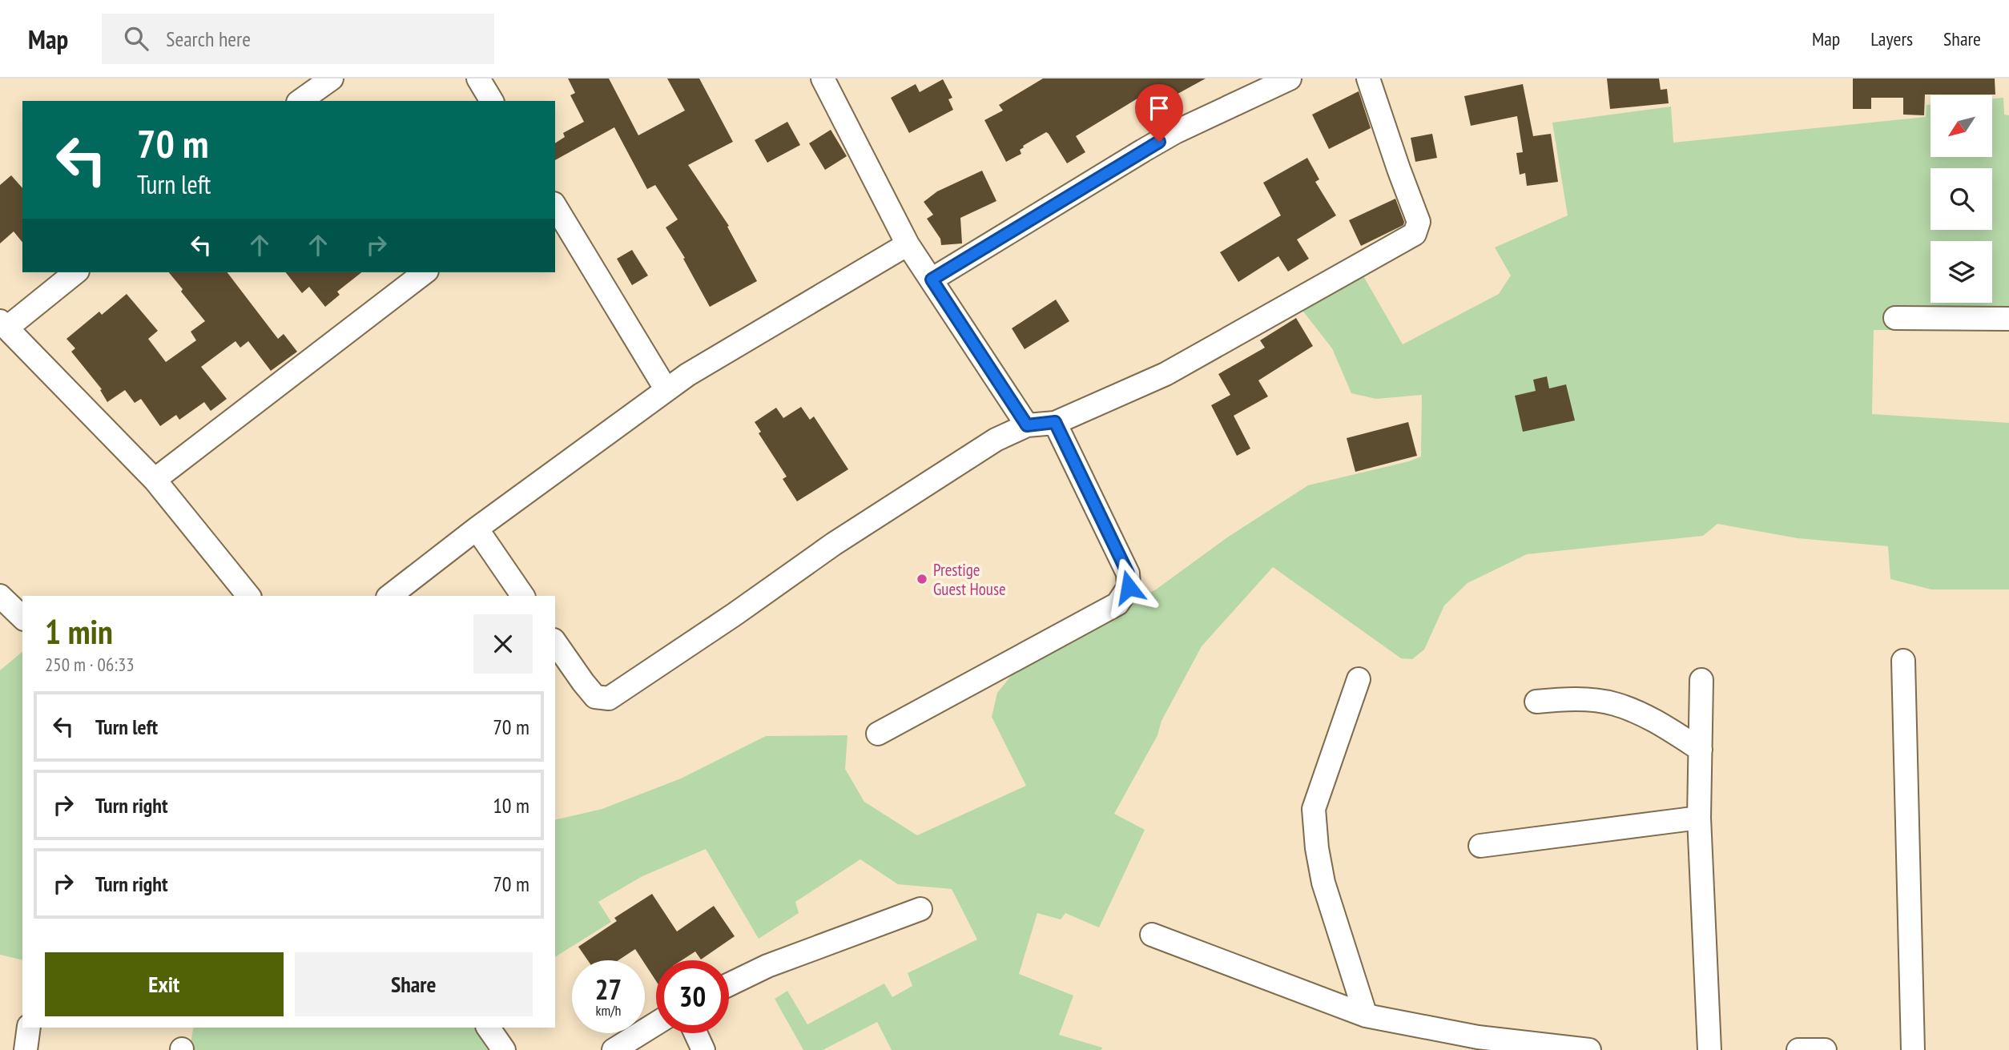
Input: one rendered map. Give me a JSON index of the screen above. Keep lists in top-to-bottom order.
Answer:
{
  "places": ["Prestige Guest House"],
  "north": "bottom left",
  "page": {
    "header": "Map",
    "search": "Search here",
    "nav": ["Map", "Layers", "Share"],
    "turn": ["70 m", "Turn left"],
    "heading": ["1 min", "250 m · 06:33"],
    "list": [
      {
        "name": "Turn left",
        "value": "70 m"
      },
      {
        "name": "Turn right",
        "value": "10 m"
      },
      {
        "name": "Turn right",
        "value": "70 m"
      }
    ],
    "buttons": ["Exit", "Share"],
    "speed": "27 km/h",
    "limit": "30"
  }
}
